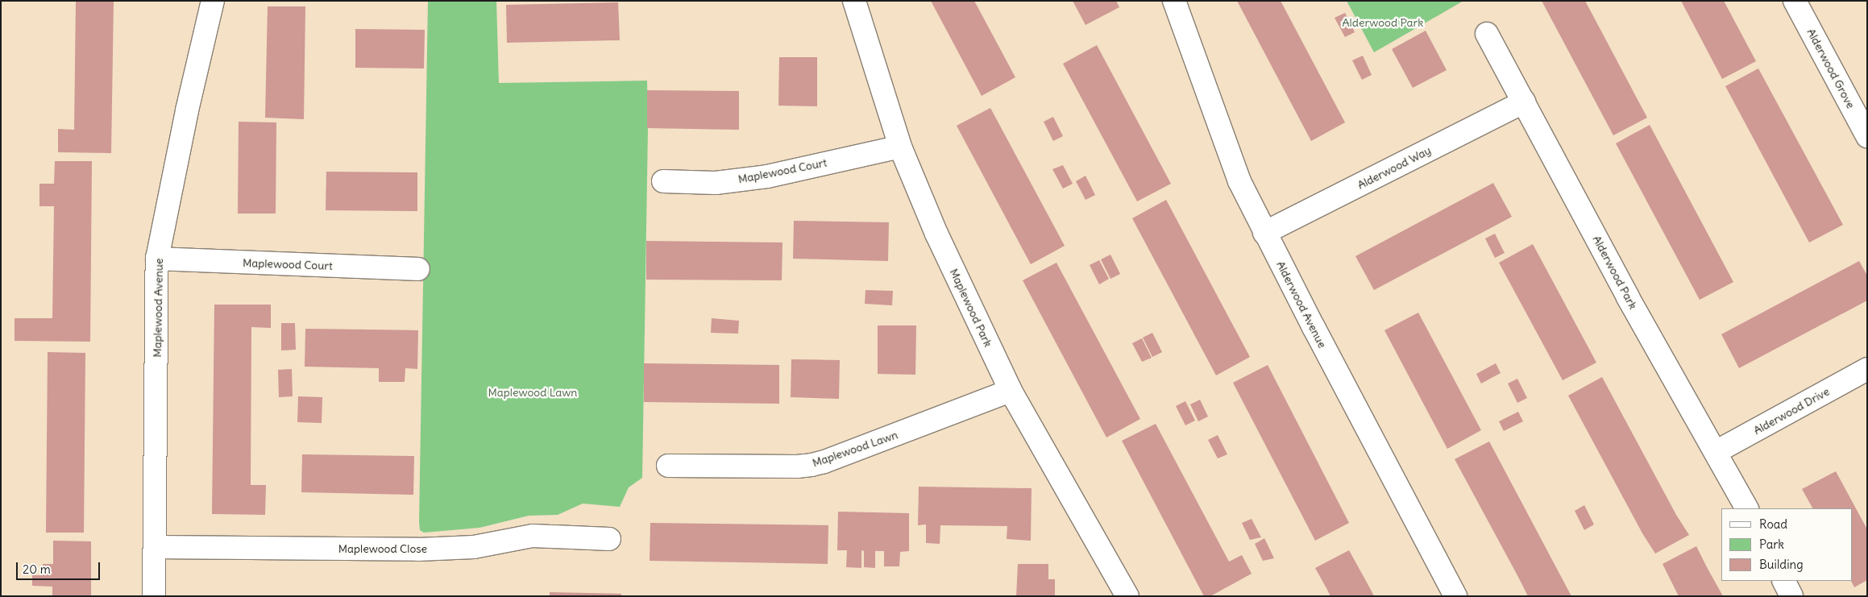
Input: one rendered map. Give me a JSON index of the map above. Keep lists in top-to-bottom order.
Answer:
{
  "streets": {
    "street": [
      "Alderwood Grove",
      "Alderwood Way",
      "Maplewood Court",
      "Alderwood Park",
      "Alderwood Avenue",
      "Maplewood Avenue",
      "Maplewood Park",
      "Alderwood Drive",
      "Maplewood Lawn",
      "Maplewood Close"
    ]
  },
  "crossings": [
    ["Alderwood Way", "Alderwood Park"],
    ["Alderwood Way", "Alderwood Avenue"],
    ["Maplewood Court", "Maplewood Avenue"],
    ["Maplewood Court", "Maplewood Park"],
    ["Alderwood Park", "Alderwood Drive"],
    ["Maplewood Avenue", "Maplewood Close"],
    ["Maplewood Park", "Maplewood Lawn"]
  ],
  "parks": ["Alderwood Park", "Maplewood Lawn"],
  "legend": ["Road", "Park", "Building"],
  "scale_bar": "20 m"
}
